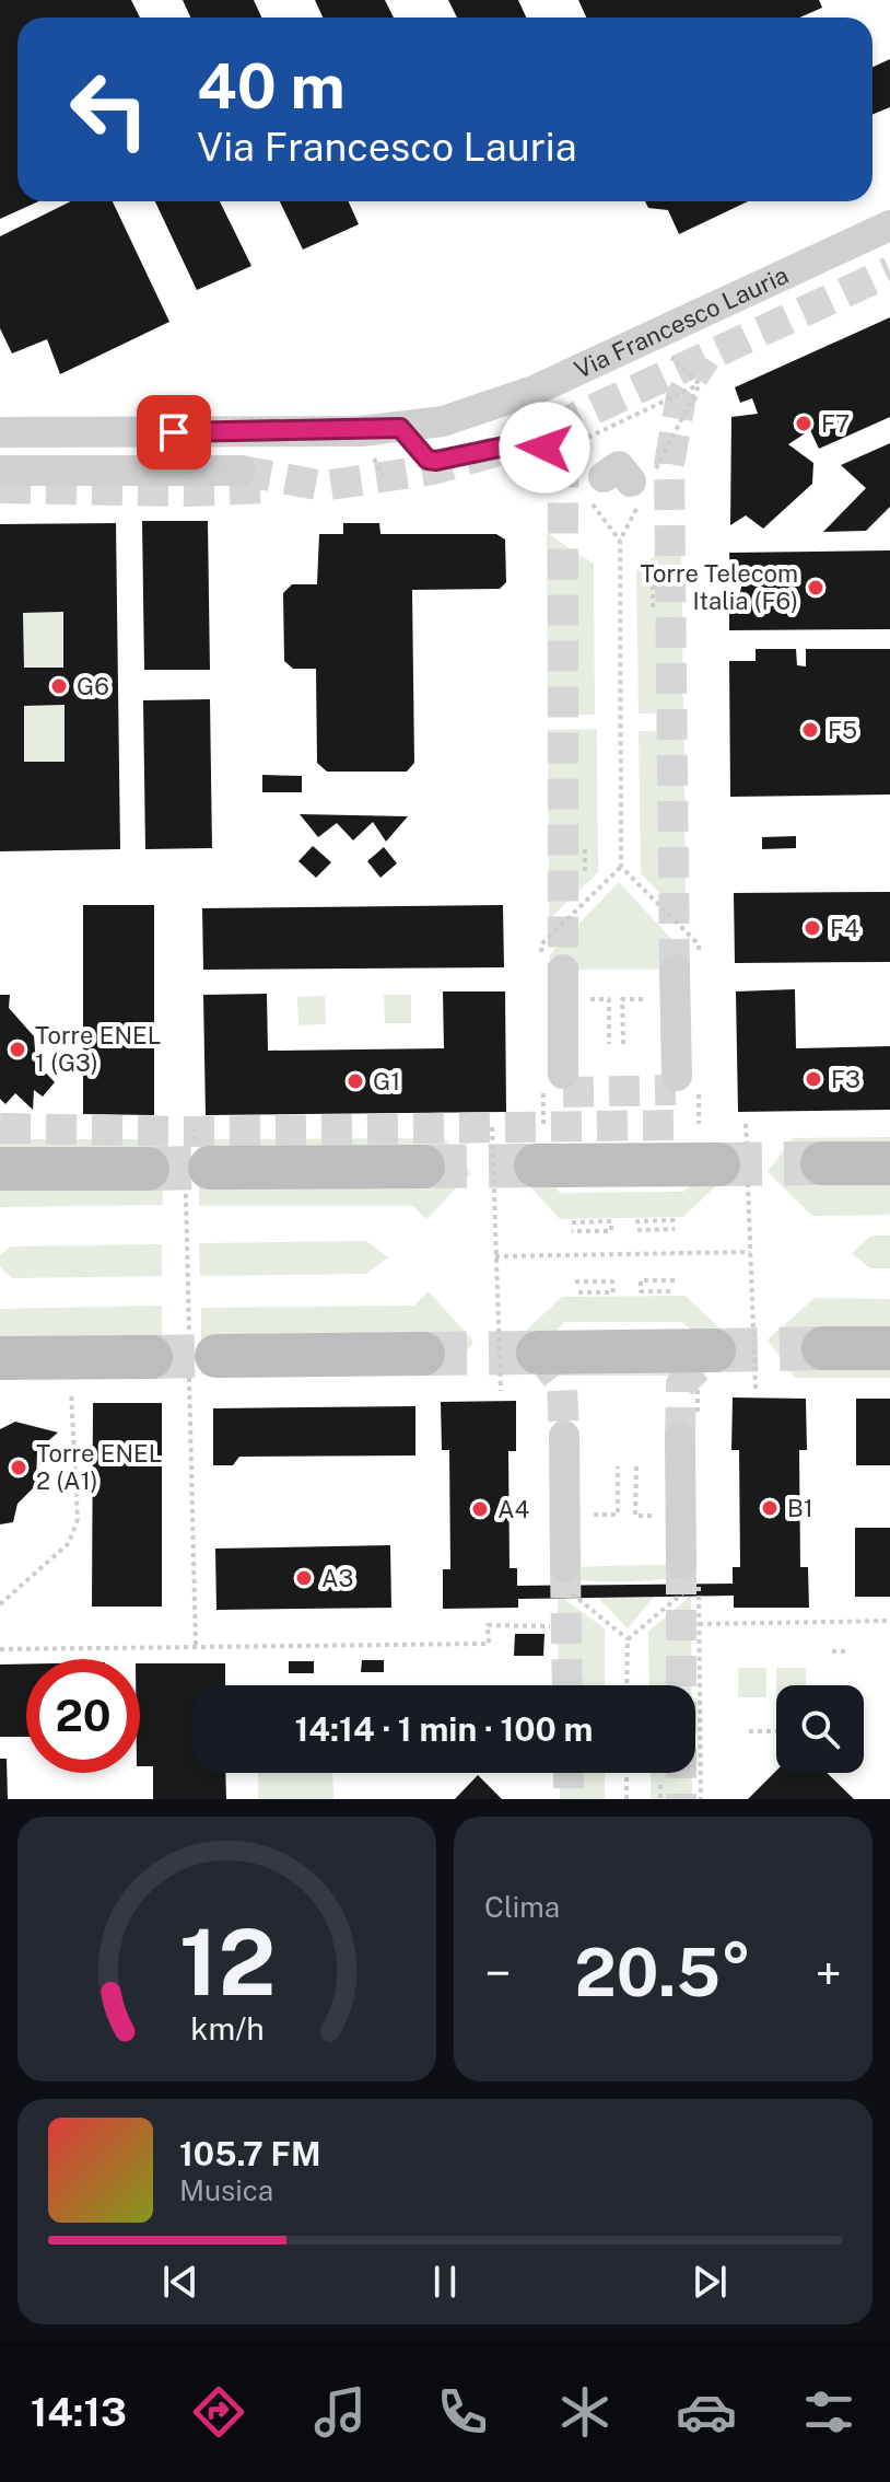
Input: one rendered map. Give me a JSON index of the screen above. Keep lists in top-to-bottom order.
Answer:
{
  "streets": {
    "street": ["Via Francesco Lauria"]
  },
  "places": [
    "F7",
    "Torre Telecom Italia (F6)",
    "G6",
    "F5",
    "F4",
    "Torre ENEL 1 (G3)",
    "F3",
    "G1",
    "Torre ENEL 2 (A1)",
    "B1",
    "A4",
    "A3"
  ],
  "page": {
    "turn": ["40 m", "Via Francesco Lauria"],
    "limit": "20",
    "trip": "14:14 · 1 min · 100 m",
    "tile": "Clima",
    "heat": ["−", "20.5°", "+"],
    "song": ["105.7 FM", "Musica"],
    "tabs": "14:13",
    "gauge": ["12", "km/h"]
  }
}
